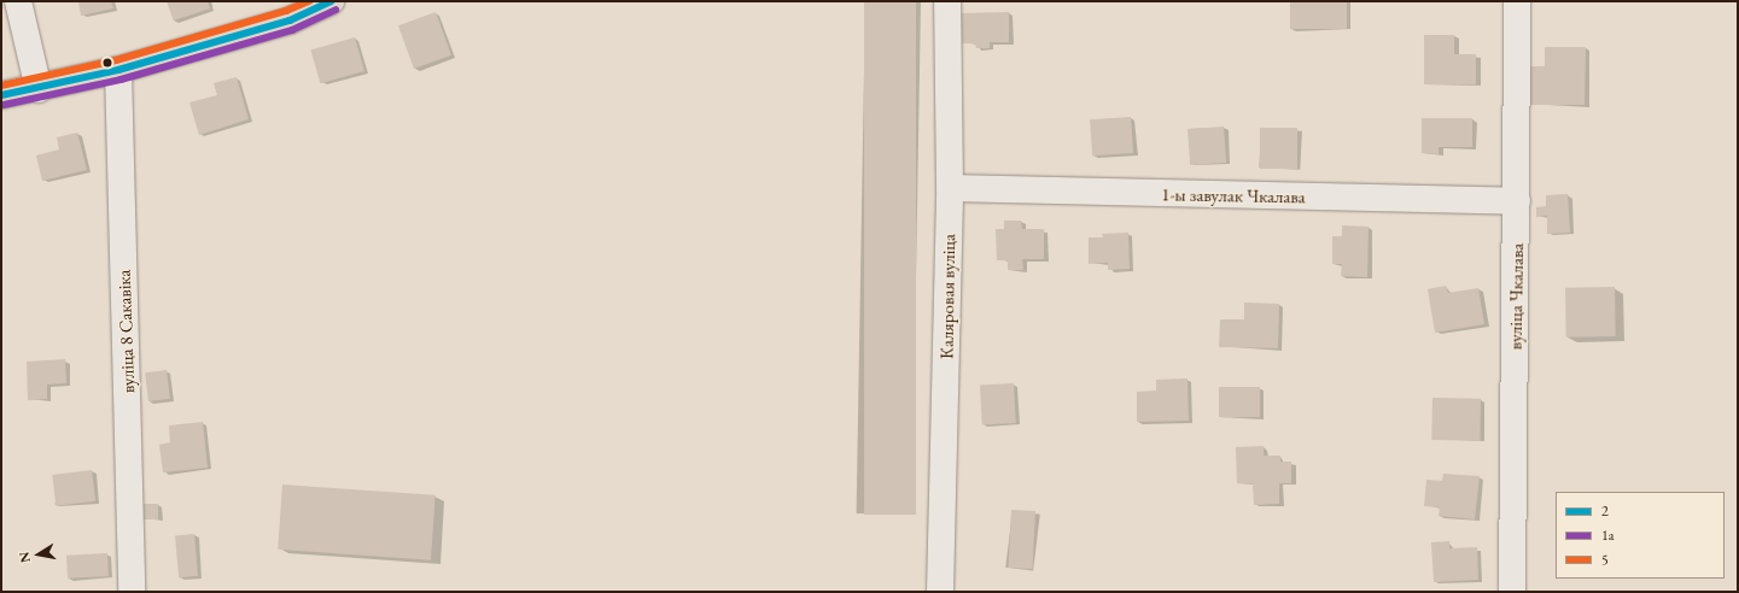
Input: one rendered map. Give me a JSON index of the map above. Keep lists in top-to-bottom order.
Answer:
{
  "streets": {
    "street": [
      "1-ы завулак Чкалава",
      "Каляровая вуліца",
      "вуліца Чкалава",
      "вуліца 8 Сакавіка"
    ]
  },
  "crossings": [
    ["1-ы завулак Чкалава", "Каляровая вуліца"],
    ["1-ы завулак Чкалава", "вуліца Чкалава"]
  ],
  "lines": ["transit line 2", "transit line 5", "transit line 1а"],
  "legend": ["2", "1а", "5"],
  "north": "left"
}
